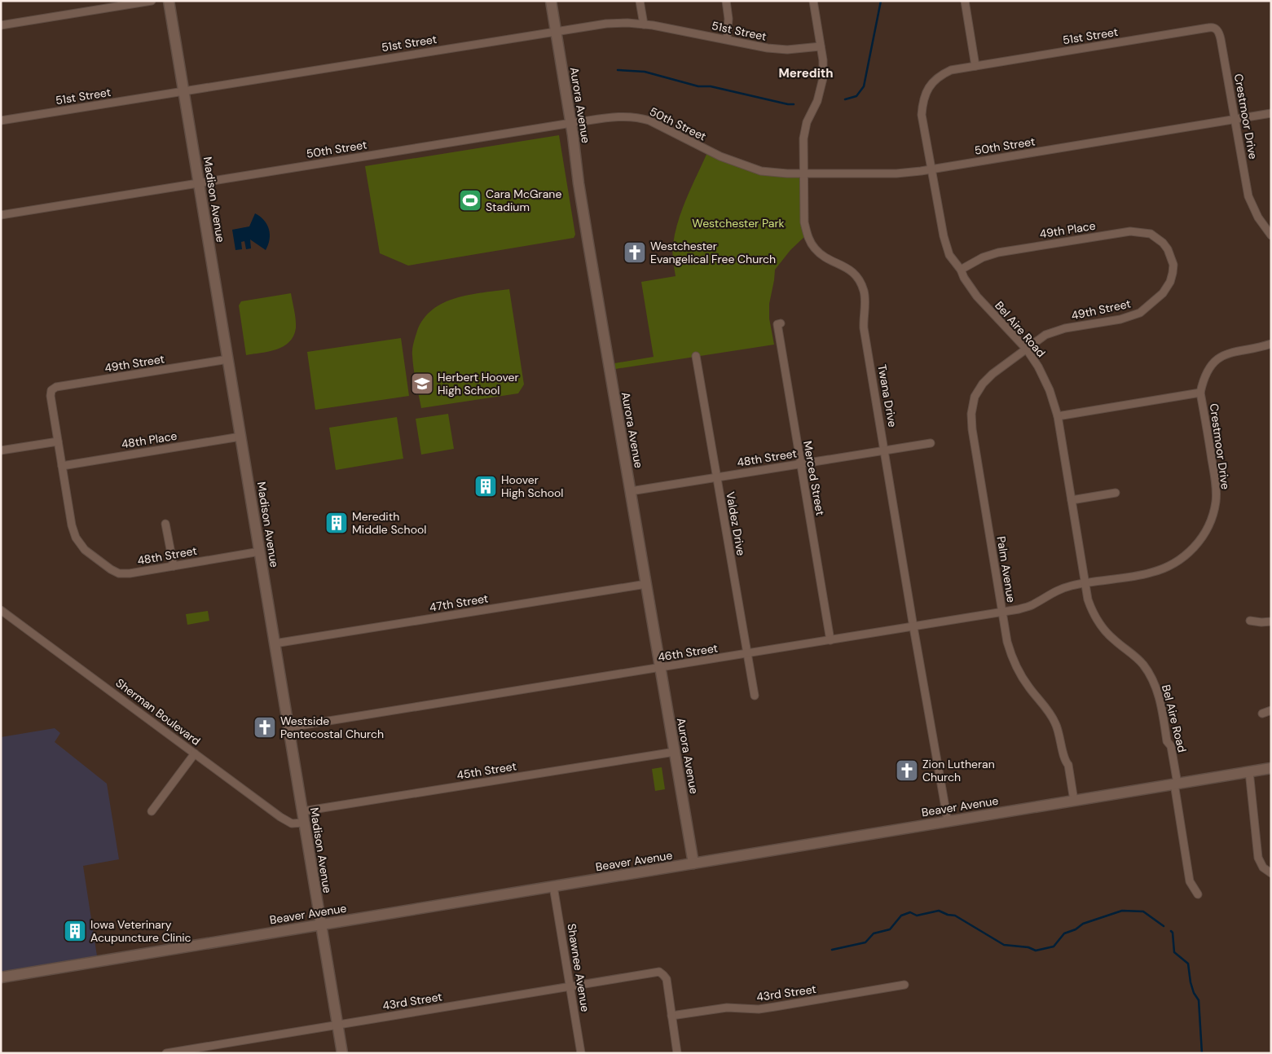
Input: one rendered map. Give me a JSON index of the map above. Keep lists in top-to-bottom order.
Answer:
{
  "streets": {
    "street": [
      "51st Street",
      "Aurora Avenue",
      "Crestmoor Drive",
      "50th Street",
      "Madison Avenue",
      "49th Place",
      "49th Street",
      "Bel Aire Road",
      "Twana Drive",
      "48th Place",
      "48th Street",
      "Merced Street",
      "Valdez Drive",
      "Palm Avenue",
      "47th Street",
      "46th Street",
      "Sherman Boulevard",
      "45th Street",
      "Beaver Avenue",
      "Shawnee Avenue",
      "43rd Street"
    ]
  },
  "crossings": [
    ["51st Street", "Aurora Avenue"],
    ["51st Street", "Crestmoor Drive"],
    ["51st Street", "Madison Avenue"],
    ["51st Street", "Bel Aire Road"],
    ["51st Street", "Twana Drive"],
    ["Aurora Avenue", "50th Street"],
    ["Aurora Avenue", "48th Street"],
    ["Aurora Avenue", "47th Street"],
    ["Aurora Avenue", "46th Street"],
    ["Aurora Avenue", "45th Street"],
    ["Aurora Avenue", "Beaver Avenue"],
    ["Crestmoor Drive", "50th Street"],
    ["Crestmoor Drive", "Bel Aire Road"],
    ["Crestmoor Drive", "46th Street"],
    ["50th Street", "Madison Avenue"],
    ["50th Street", "Bel Aire Road"],
    ["50th Street", "Twana Drive"],
    ["Madison Avenue", "49th Street"],
    ["Madison Avenue", "48th Place"],
    ["Madison Avenue", "48th Street"],
    ["Madison Avenue", "47th Street"],
    ["Madison Avenue", "46th Street"],
    ["Madison Avenue", "Sherman Boulevard"],
    ["Madison Avenue", "45th Street"],
    ["Madison Avenue", "Beaver Avenue"],
    ["Madison Avenue", "43rd Street"],
    ["49th Place", "49th Street"],
    ["49th Place", "Bel Aire Road"],
    ["49th Street", "Bel Aire Road"],
    ["49th Street", "Palm Avenue"],
    ["Bel Aire Road", "Palm Avenue"],
    ["Bel Aire Road", "46th Street"],
    ["Bel Aire Road", "Beaver Avenue"],
    ["Twana Drive", "48th Street"],
    ["Twana Drive", "46th Street"],
    ["Twana Drive", "Beaver Avenue"],
    ["48th Place", "48th Street"],
    ["48th Street", "Merced Street"],
    ["48th Street", "Valdez Drive"],
    ["Merced Street", "46th Street"],
    ["Valdez Drive", "46th Street"],
    ["Palm Avenue", "46th Street"],
    ["Palm Avenue", "Beaver Avenue"],
    ["Beaver Avenue", "Shawnee Avenue"],
    ["Shawnee Avenue", "43rd Street"]
  ],
  "districts": ["Meredith"],
  "parks": ["Westchester Park"],
  "places": {
    "sports": ["Cara McGrane Stadium"],
    "church": ["Westchester Evangelical Free Church", "Westside Pentecostal Church", "Zion Lutheran Church"],
    "school or university": ["Herbert Hoover High School"],
    "building": ["Hoover High School", "Meredith Middle School", "Iowa Veterinary Acupuncture Clinic"]
  }
}
